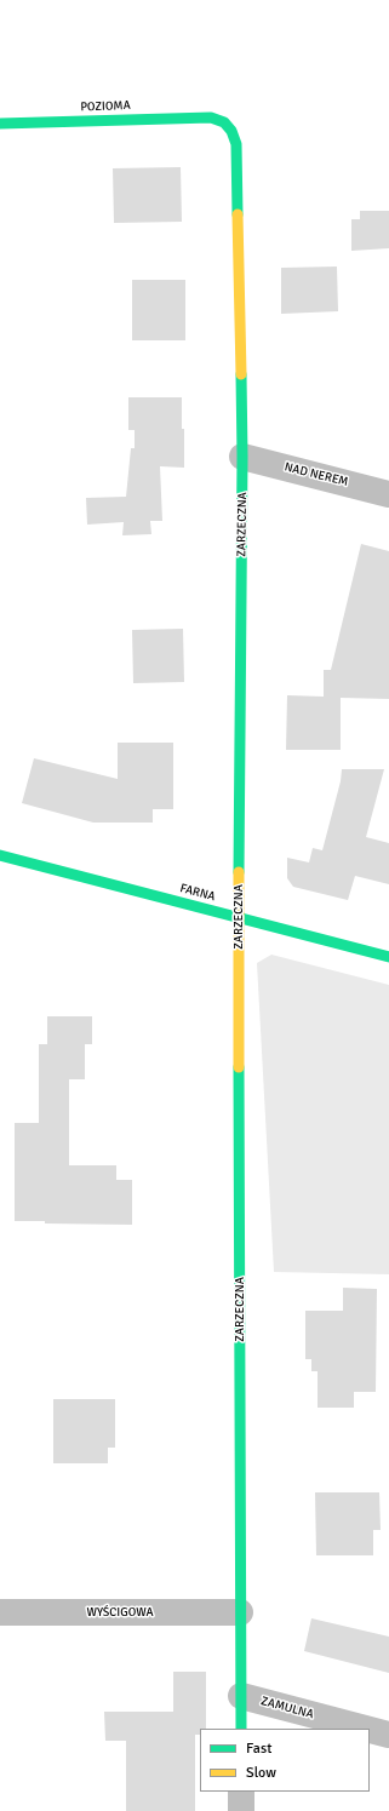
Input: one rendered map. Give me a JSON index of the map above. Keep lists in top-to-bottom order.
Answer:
{
  "streets": {
    "street": [
      "POZIOMA",
      "NAD NEREM",
      "ZARZECZNA",
      "FARNA",
      "WYŚCIGOWA",
      "ZAMULNA"
    ]
  },
  "crossings": [
    ["POZIOMA", "ZARZECZNA"],
    ["NAD NEREM", "ZARZECZNA"],
    ["ZARZECZNA", "FARNA"],
    ["ZARZECZNA", "WYŚCIGOWA"],
    ["ZARZECZNA", "ZAMULNA"]
  ],
  "legend": ["Fast", "Slow"]
}
